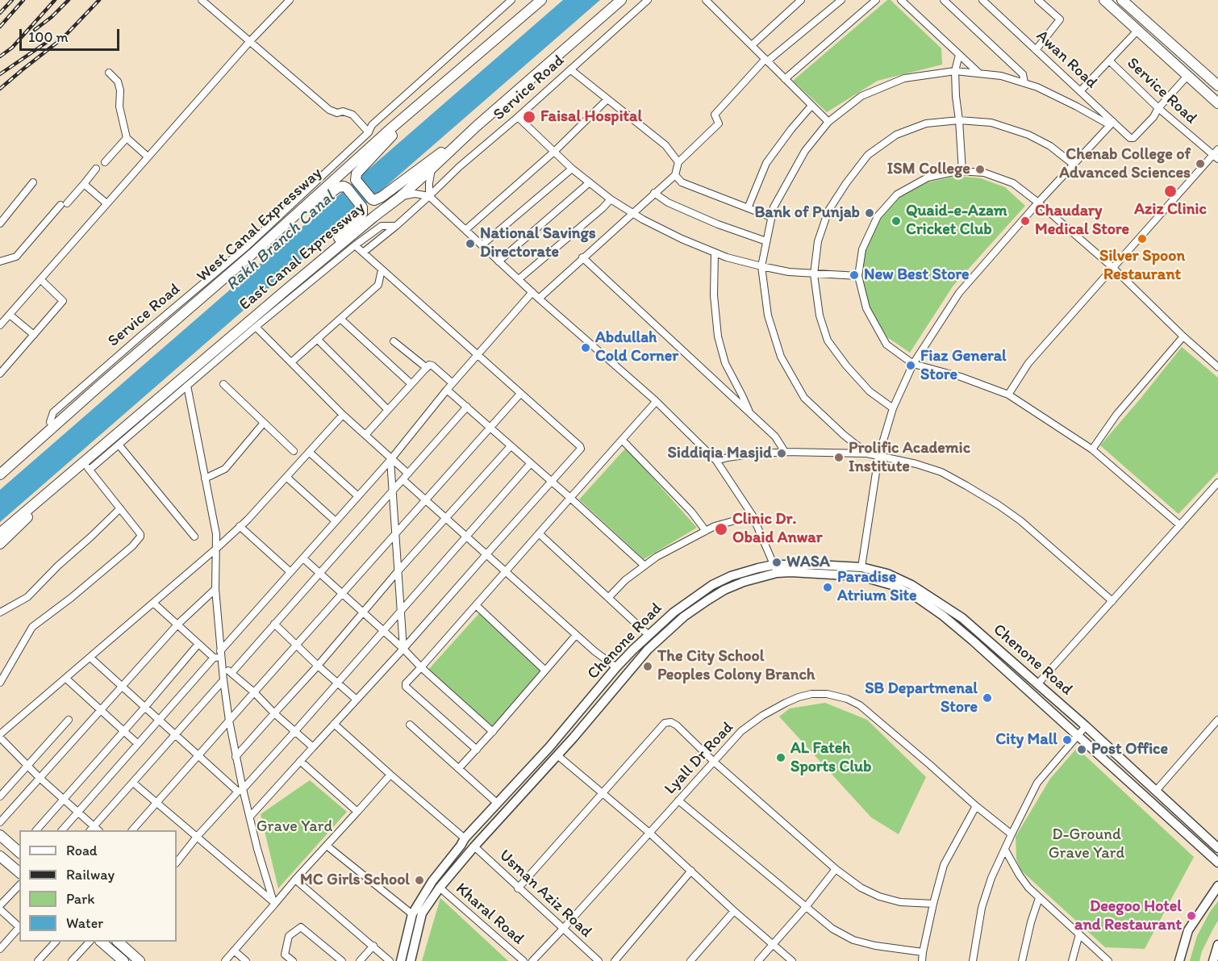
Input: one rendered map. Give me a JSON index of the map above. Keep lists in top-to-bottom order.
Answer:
{
  "streets": {
    "main road": ["West Canal Expressway", "East Canal Expressway"],
    "street": [
      "Awan Road",
      "Service Road",
      "Chenone Road",
      "Lyall Dr Road",
      "Usman Aziz Road",
      "Kharal Road"
    ]
  },
  "crossings": [
    ["Awan Road", "Service Road"],
    ["Chenone Road", "Usman Aziz Road"],
    ["Chenone Road", "Kharal Road"],
    ["Lyall Dr Road", "Usman Aziz Road"]
  ],
  "water": ["Rakh Branch Canal"],
  "parks": ["Grave Yard", "D-Ground Grave Yard"],
  "places": [
    "Faisal Hospital",
    "Chenab College of Advanced Sciences",
    "ISM College",
    "Aziz Clinic",
    "Bank of Punjab",
    "Quaid-e-Azam Cricket Club",
    "Chaudary Medical Store",
    "Silver Spoon Restaurant",
    "National Savings Directorate",
    "New Best Store",
    "Abdullah Cold Corner",
    "Fiaz General Store",
    "Siddiqia Masjid",
    "Prolific Academic Institute",
    "Clinic Dr. Obaid Anwar",
    "WASA",
    "Paradise Atrium Site",
    "The City School Peoples Colony Branch",
    "SB Departmenal Store",
    "City Mall",
    "Post Office",
    "AL Fateh Sports Club",
    "MC Girls School",
    "Deegoo Hotel and Restaurant"
  ],
  "legend": [
    "Road",
    "Railway",
    "Park",
    "Water"
  ],
  "scale_bar": "100 m"
}
